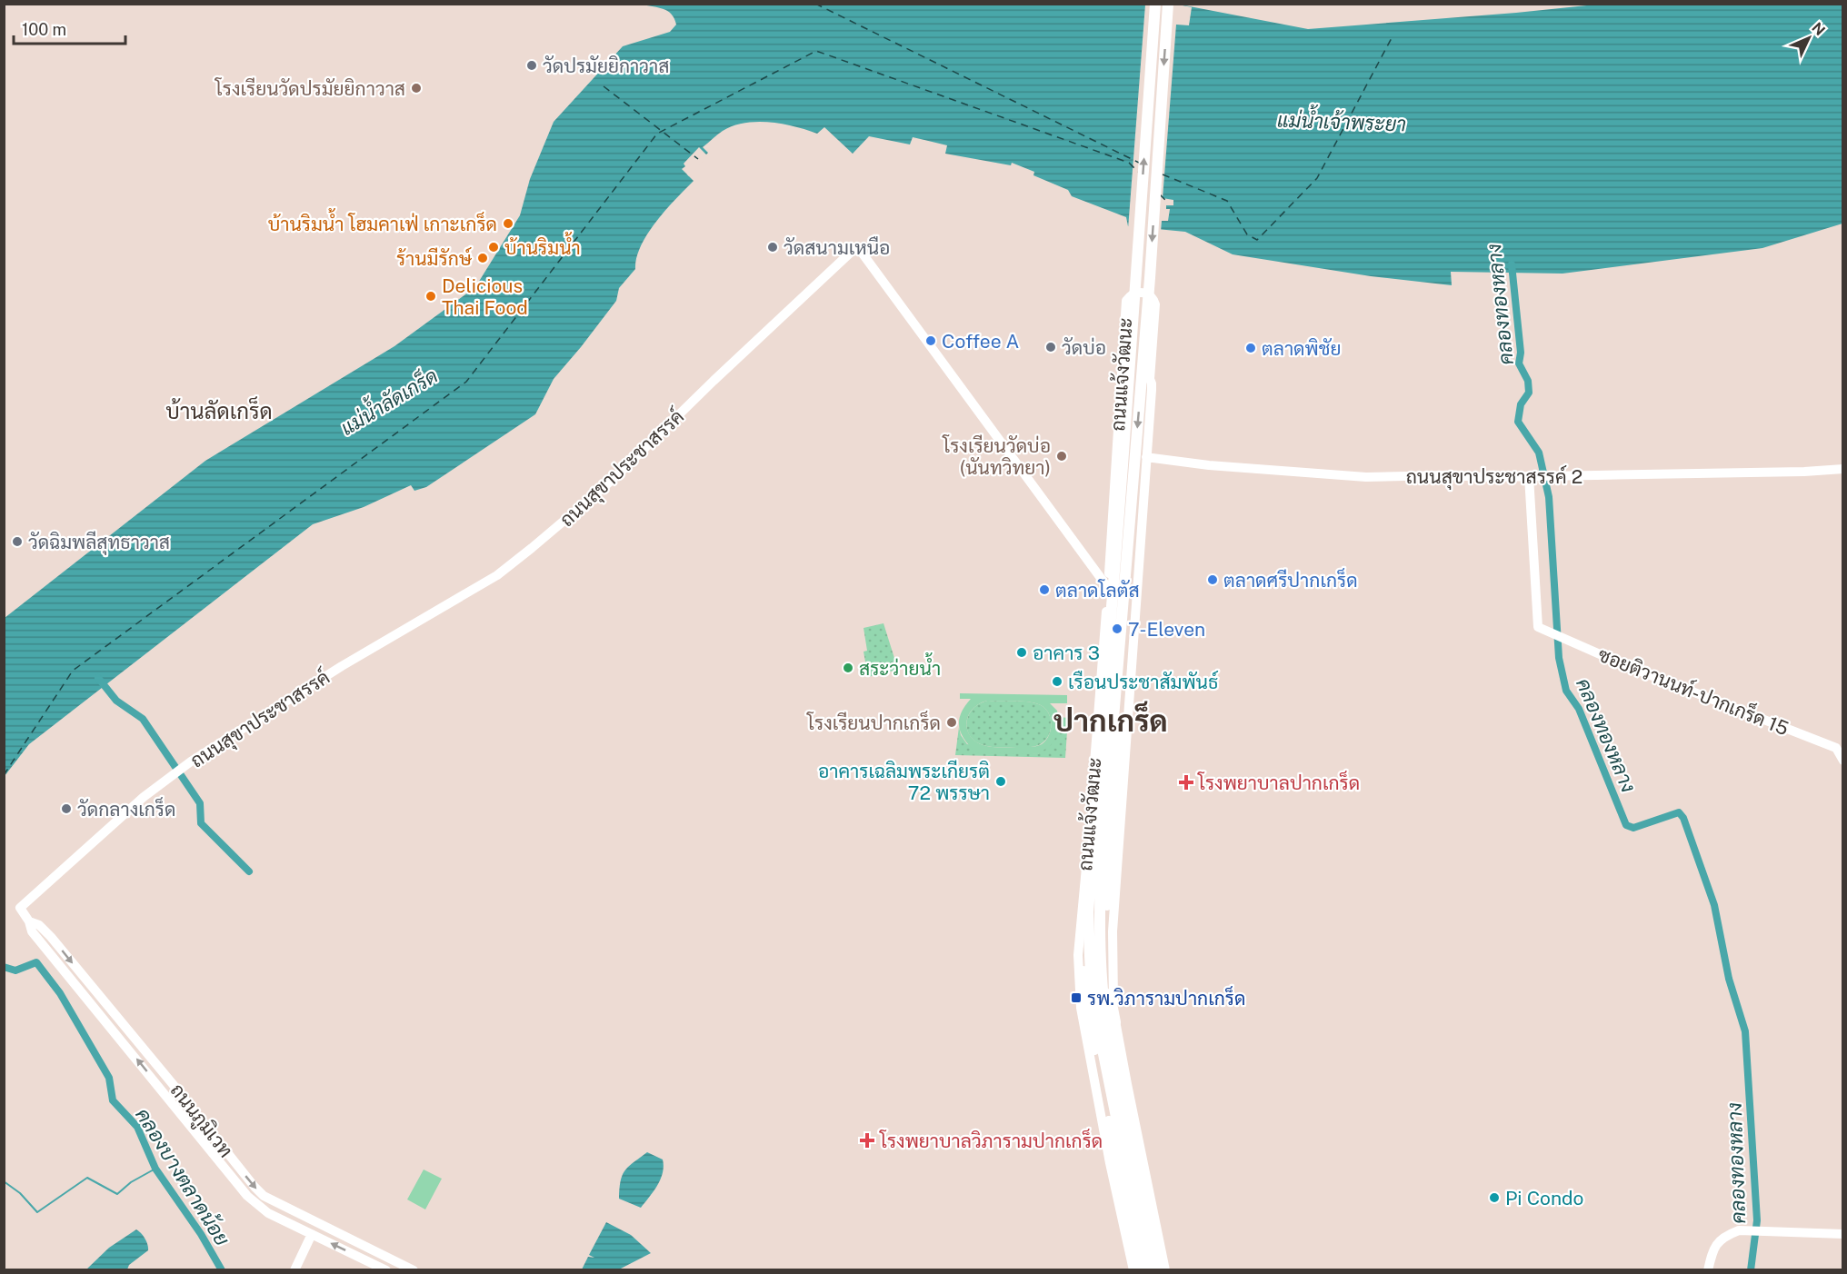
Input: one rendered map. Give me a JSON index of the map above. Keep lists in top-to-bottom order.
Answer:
{
  "streets": {
    "main road": ["ถนนแจ้งวัฒนะ"],
    "street": [
      "ถนนสุขาประชาสรรค์",
      "ถนนสุขาประชาสรรค์ 2",
      "ซอยติวานนท์-ปากเกร็ด 15",
      "ถนนภูมิเวท"
    ]
  },
  "crossings": [
    ["ถนนแจ้งวัฒนะ", "ถนนสุขาประชาสรรค์"],
    ["ถนนแจ้งวัฒนะ", "ถนนสุขาประชาสรรค์ 2"],
    ["ถนนสุขาประชาสรรค์", "ถนนภูมิเวท"],
    ["ถนนสุขาประชาสรรค์ 2", "ซอยติวานนท์-ปากเกร็ด 15"]
  ],
  "districts": ["บ้านลัดเกร็ด", "ปากเกร็ด"],
  "water": [
    "แม่น้ำเจ้าพระยา",
    "คลองทองหลาง",
    "แม่น้ำลัดเกร็ด",
    "คลองบางตลาดน้อย"
  ],
  "places": {
    "other": [
      "วัดปรมัยยิกาวาส",
      "โรงเรียนวัดปรมัยยิกาวาส",
      "บ้านริมน้ำ โฮมคาเฟ่ เกาะเกร็ด",
      "บ้านริมน้ำ",
      "วัดสนามเหนือ",
      "ร้านมีรักษ์",
      "Delicious Thai Food",
      "Coffee A",
      "วัดบ่อ",
      "ตลาดพิชัย",
      "โรงเรียนวัดบ่อ (นันทวิทยา)",
      "วัดฉิมพลีสุทธาวาส",
      "ตลาดศรีปากเกร็ด",
      "ตลาดโลตัส",
      "7-Eleven",
      "อาคาร 3",
      "สระว่ายน้ำ",
      "เรือนประชาสัมพันธ์",
      "โรงเรียนปากเกร็ด",
      "อาคารเฉลิมพระเกียรติ 72 พรรษา",
      "วัดกลางเกร็ด",
      "Pi Condo"
    ],
    "health": ["โรงพยาบาลปากเกร็ด", "โรงพยาบาลวิภารามปากเกร็ด"],
    "transit": ["รพ.วิภารามปากเกร็ด"]
  },
  "scale_bar": "100 m",
  "north": "top right"
}
